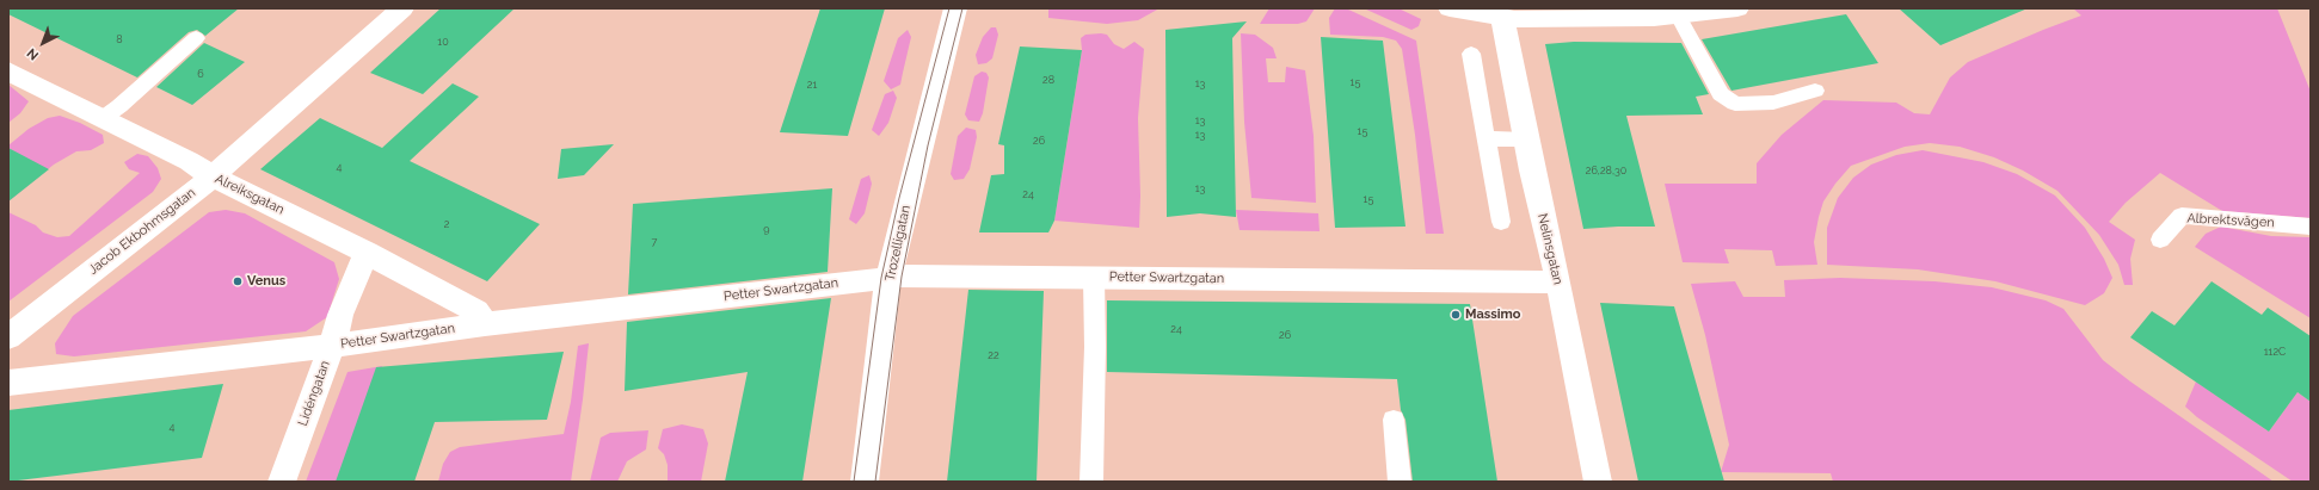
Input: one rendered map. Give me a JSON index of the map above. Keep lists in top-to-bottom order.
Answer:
{
  "streets": {
    "street": [
      "Alreiksgatan",
      "Jacob Ekbohmsgatan",
      "Trozelligatan",
      "Nelinsgatan",
      "Petter Swartzgatan",
      "Lidéngatan"
    ],
    "lane": ["Albrektsvägen"]
  },
  "crossings": [
    ["Alreiksgatan", "Jacob Ekbohmsgatan"],
    ["Alreiksgatan", "Petter Swartzgatan"],
    ["Alreiksgatan", "Lidéngatan"],
    ["Trozelligatan", "Petter Swartzgatan"],
    ["Nelinsgatan", "Petter Swartzgatan"],
    ["Petter Swartzgatan", "Lidéngatan"]
  ],
  "places": ["Venus", "Massimo"],
  "house_numbers": [
    "8",
    "10",
    "6",
    "28",
    "15",
    "13",
    "21",
    "13",
    "15",
    "13",
    "26",
    "4",
    "26,28,30",
    "13",
    "24",
    "15",
    "2",
    "9",
    "7",
    "24",
    "26",
    "112C",
    "22",
    "4"
  ],
  "north": "bottom left"
}
